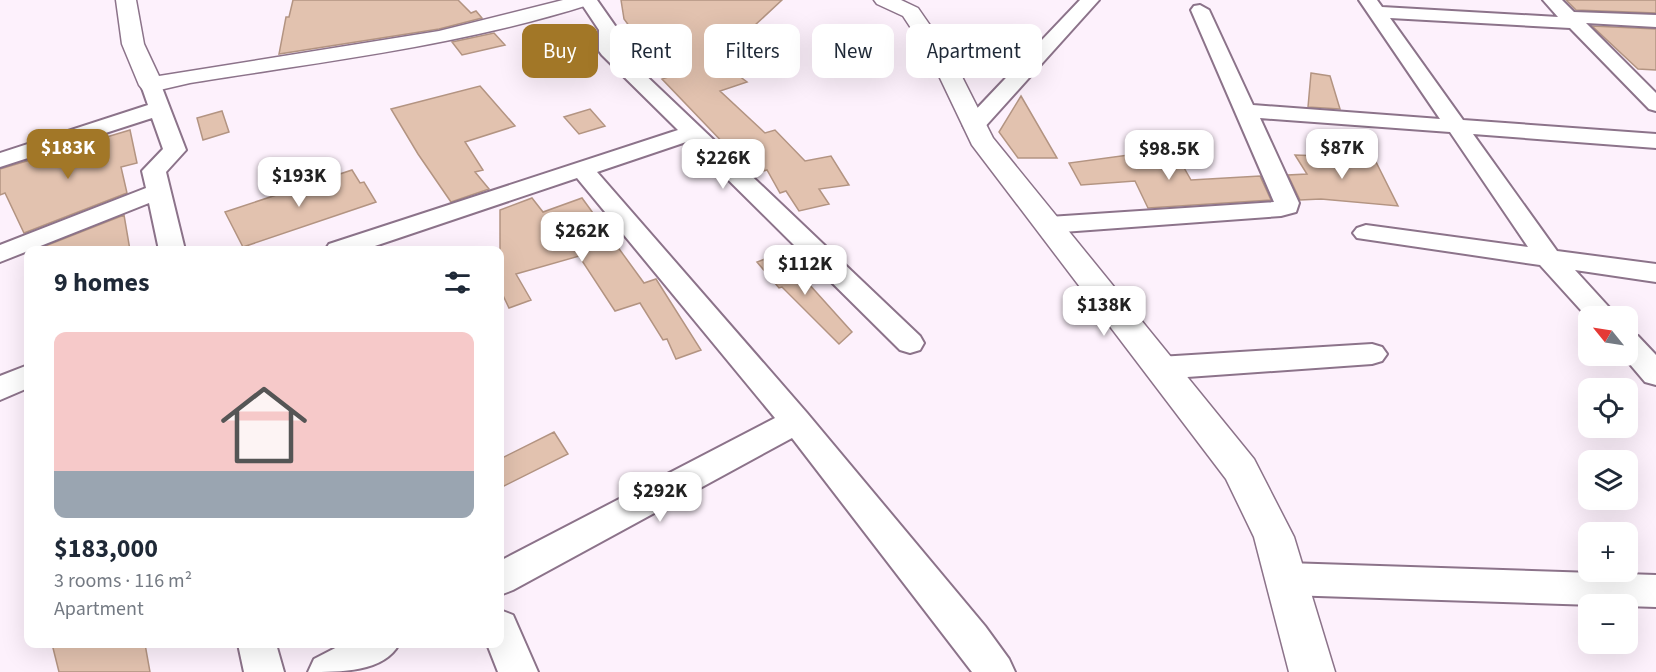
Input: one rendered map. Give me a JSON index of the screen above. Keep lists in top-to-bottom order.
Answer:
{
  "north": "top left",
  "page": {
    "chip": [
      "Buy",
      "Rent",
      "Filters",
      "New",
      "Apartment"
    ],
    "price": [
      "$183K",
      "$87K",
      "$98.5K",
      "$226K",
      "$193K",
      "$262K",
      "$112K",
      "$138K",
      "$292K"
    ],
    "heading": "9 homes",
    "map_buttons": ["+", "−"],
    "list": [
      {
        "name": "$183,000",
        "note": "3 rooms · 116 m² · Apartment"
      }
    ]
  }
}
